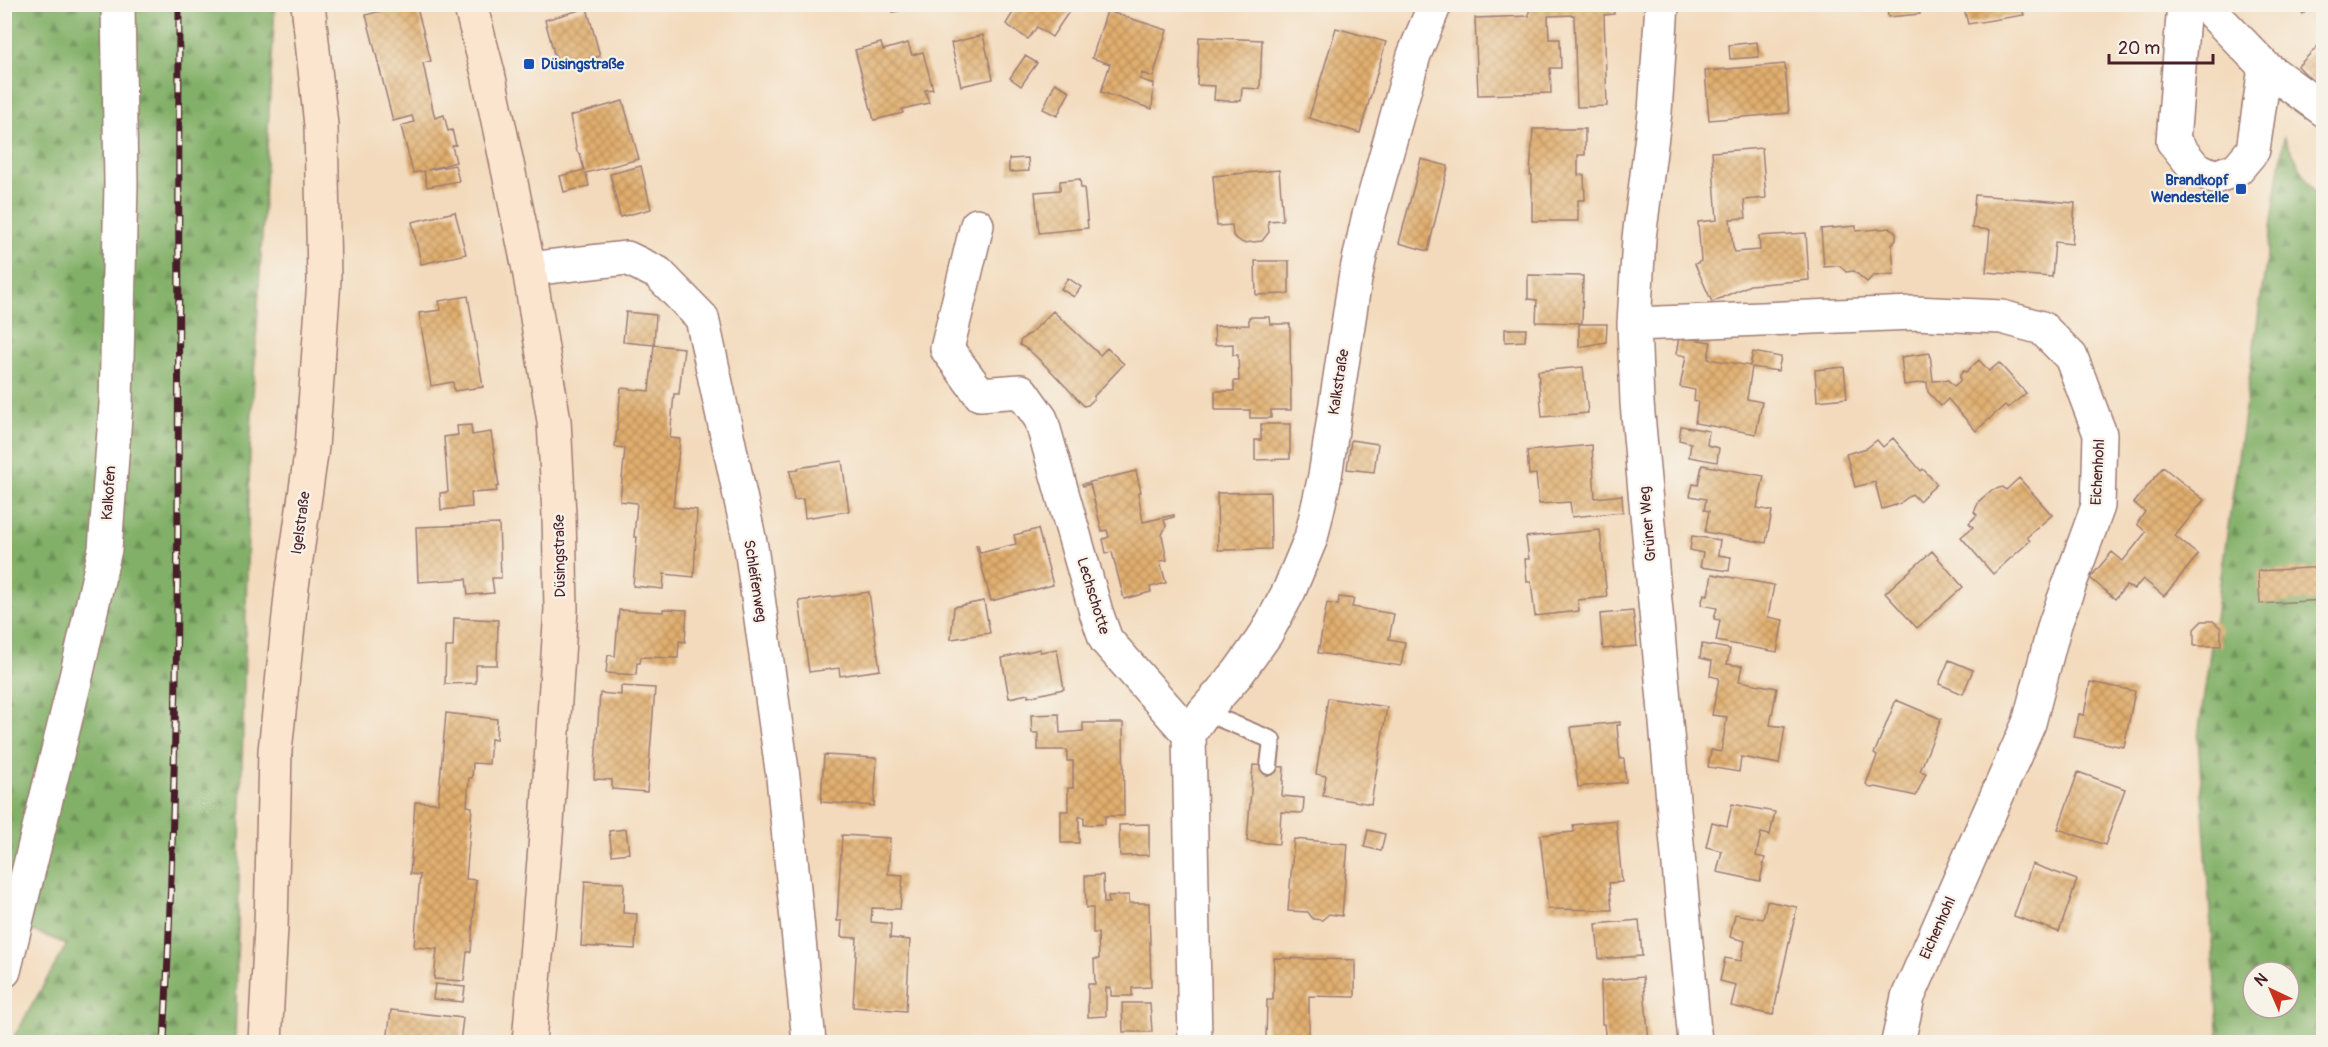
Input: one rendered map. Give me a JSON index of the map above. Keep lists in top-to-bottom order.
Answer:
{
  "streets": {
    "main road": ["Igelstraße", "Düsingstraße"],
    "street": [
      "Kalkstraße",
      "Eichenhohl",
      "Kalkofen",
      "Grüner Weg",
      "Schleifenweg",
      "Lechschotte"
    ]
  },
  "crossings": [
    ["Kalkstraße", "Lechschotte"],
    ["Eichenhohl", "Grüner Weg"],
    ["Düsingstraße", "Schleifenweg"]
  ],
  "places": {
    "transit": ["Düsingstraße", "Brandkopf Wendestelle"]
  },
  "scale_bar": "20 m",
  "north": "top left"
}
